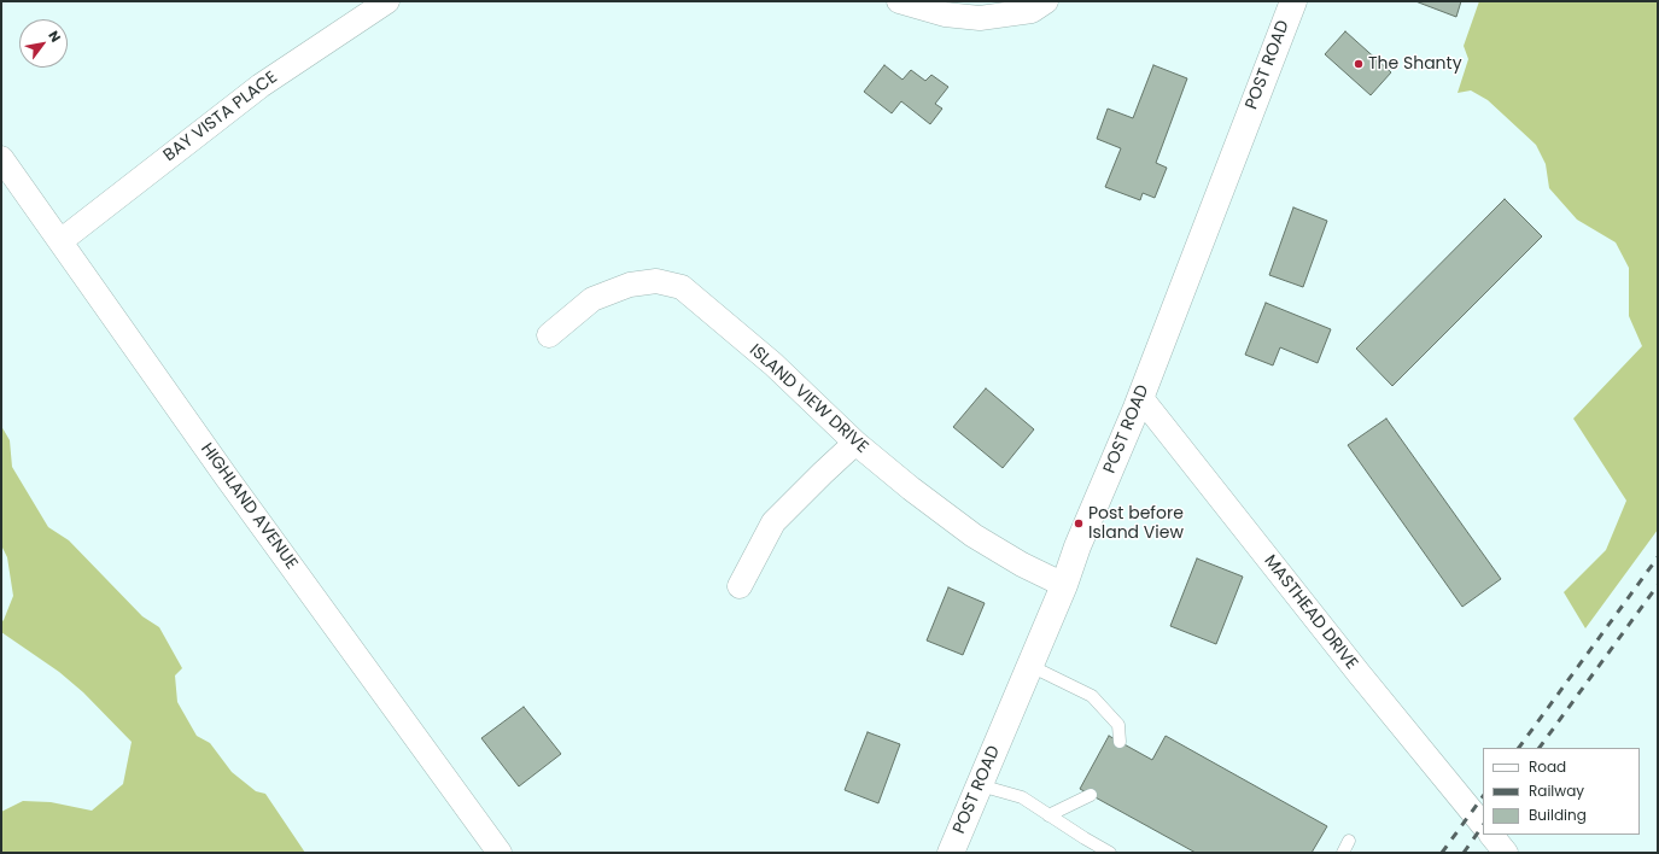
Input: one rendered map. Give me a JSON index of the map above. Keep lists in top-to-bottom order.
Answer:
{
  "streets": {
    "main road": ["POST ROAD"],
    "street": [
      "BAY VISTA PLACE",
      "ISLAND VIEW DRIVE",
      "HIGHLAND AVENUE",
      "MASTHEAD DRIVE"
    ]
  },
  "crossings": [
    ["POST ROAD", "ISLAND VIEW DRIVE"],
    ["POST ROAD", "MASTHEAD DRIVE"],
    ["BAY VISTA PLACE", "HIGHLAND AVENUE"]
  ],
  "places": ["The Shanty", "Post before Island View"],
  "legend": ["Road", "Railway", "Building"],
  "north": "top right"
}
